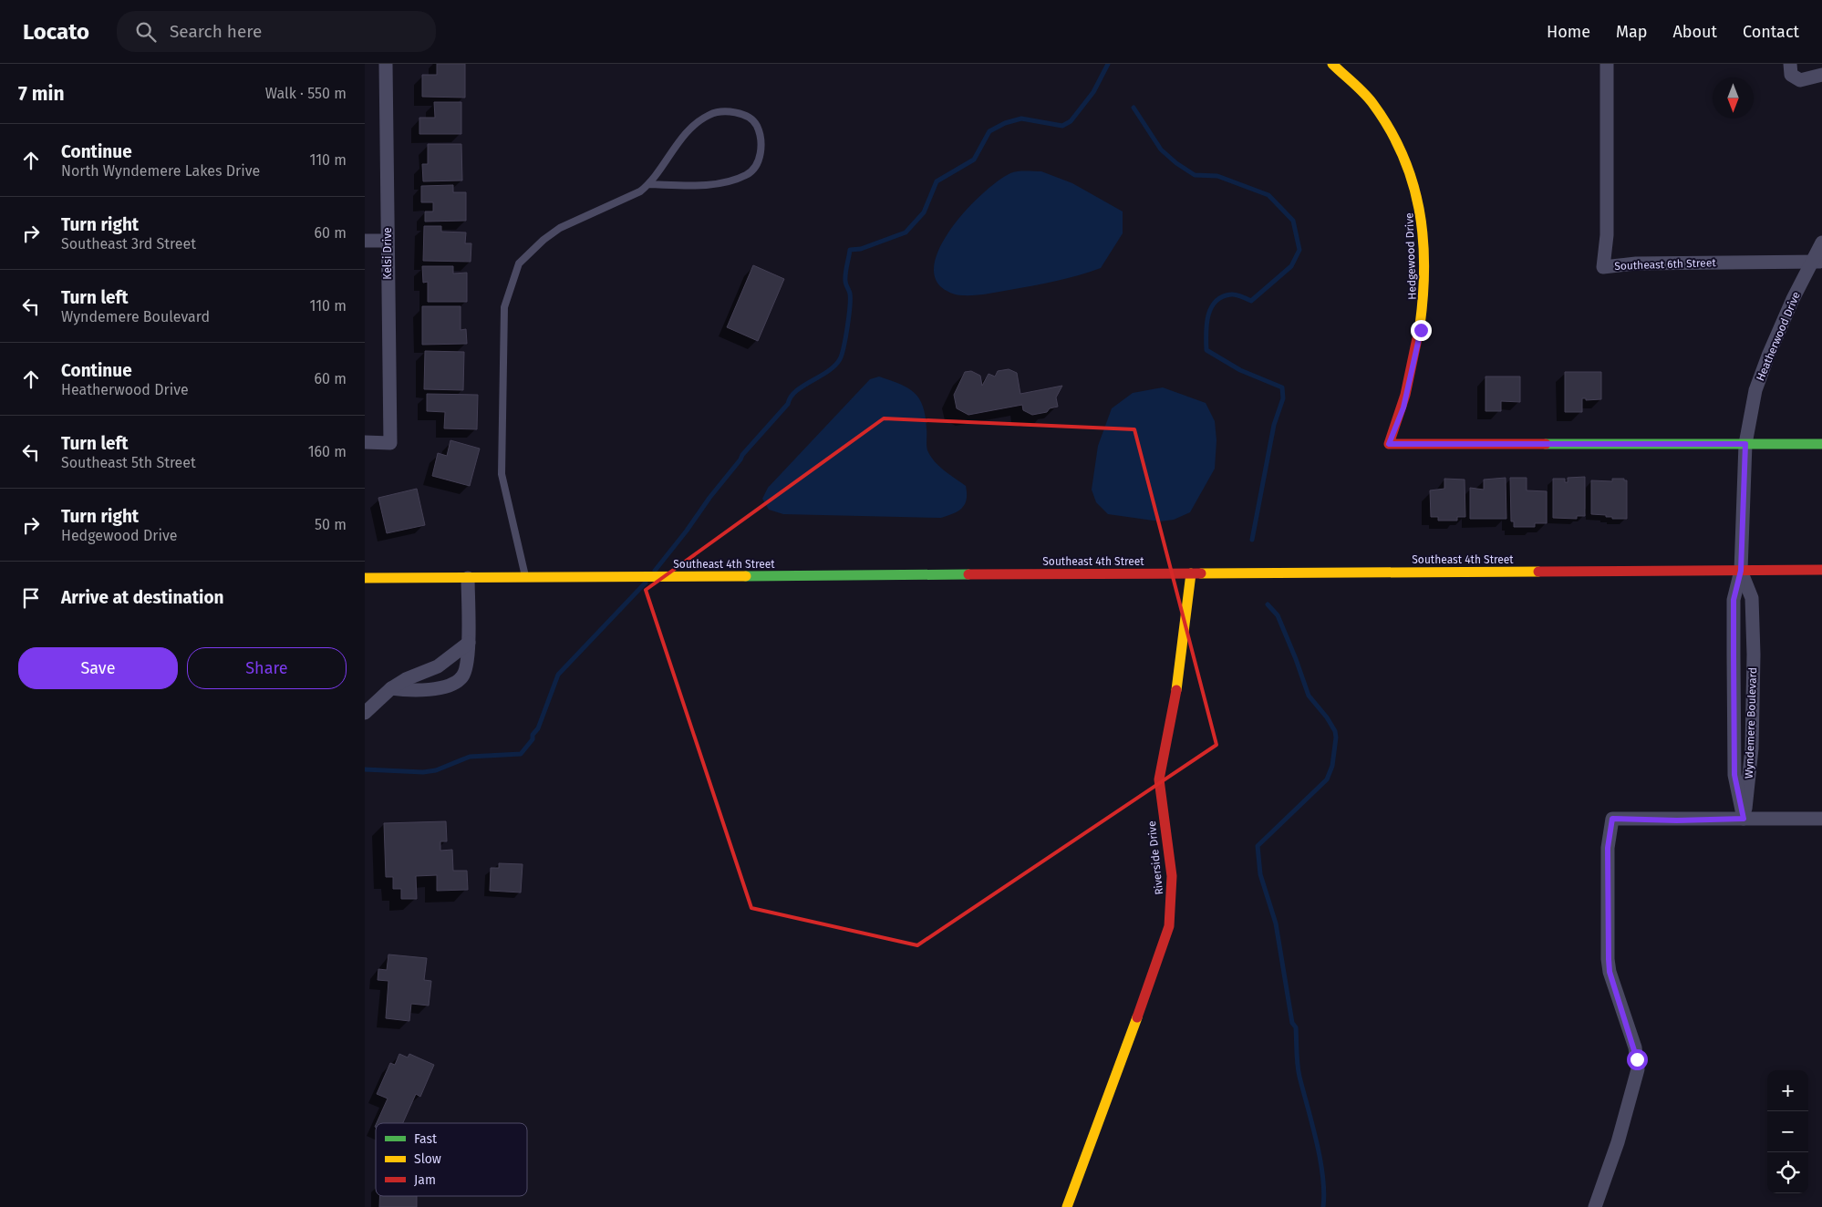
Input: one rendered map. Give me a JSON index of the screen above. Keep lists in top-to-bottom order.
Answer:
{
  "streets": {
    "street": [
      "Kelsi Drive",
      "Hedgewood Drive",
      "Southeast 6th Street",
      "Heatherwood Drive",
      "Southeast 4th Street",
      "Wyndemere Boulevard",
      "Riverside Drive"
    ]
  },
  "crossings": [
    ["Hedgewood Drive", "Heatherwood Drive"],
    ["Southeast 6th Street", "Heatherwood Drive"],
    ["Heatherwood Drive", "Southeast 4th Street"],
    ["Heatherwood Drive", "Wyndemere Boulevard"],
    ["Southeast 4th Street", "Wyndemere Boulevard"],
    ["Southeast 4th Street", "Riverside Drive"]
  ],
  "legend": ["Fast", "Slow", "Jam"],
  "north": "bottom",
  "page": {
    "header": "Locato",
    "search": "Search here",
    "nav": [
      "Home",
      "Map",
      "About",
      "Contact"
    ],
    "heading": ["7 min", "Walk · 550 m"],
    "list": [
      ["Continue", "North Wyndemere Lakes Drive", "110 m"],
      ["Turn right", "Southeast 3rd Street", "60 m"],
      ["Turn left", "Wyndemere Boulevard", "110 m"],
      ["Continue", "Heatherwood Drive", "60 m"],
      ["Turn left", "Southeast 5th Street", "160 m"],
      ["Turn right", "Hedgewood Drive", "50 m"],
      "Arrive at destination"
    ],
    "buttons": ["Save", "Share"],
    "map_buttons": ["+", "−"]
  }
}
